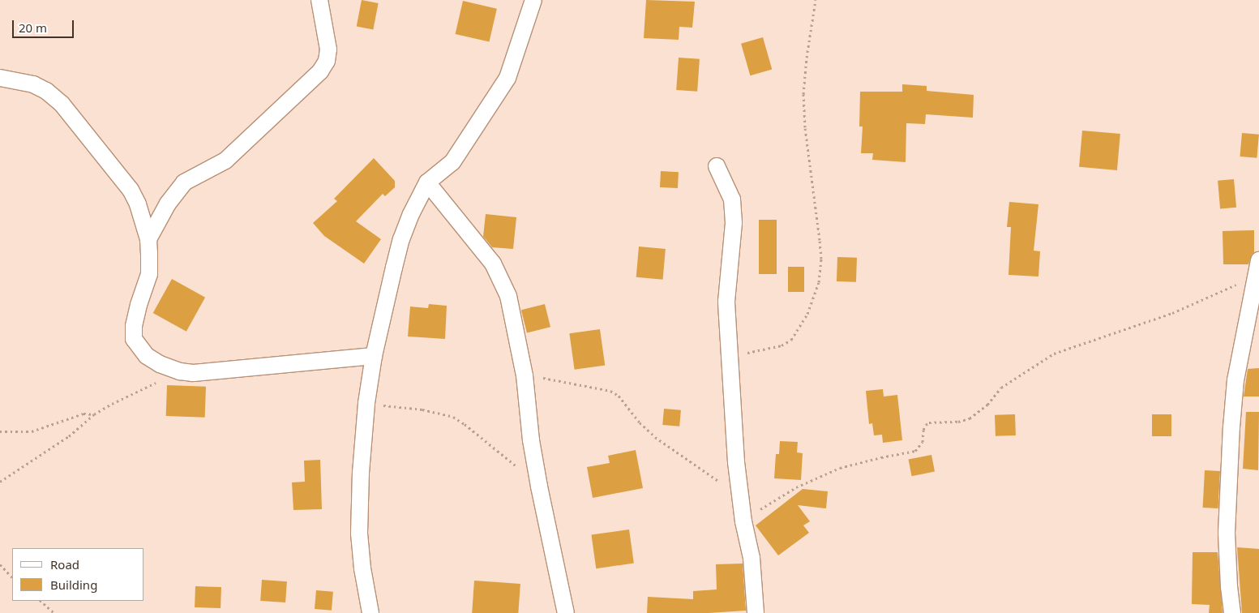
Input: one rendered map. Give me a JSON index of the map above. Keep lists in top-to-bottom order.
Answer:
{
  "legend": ["Road", "Building"],
  "scale_bar": "20 m"
}
